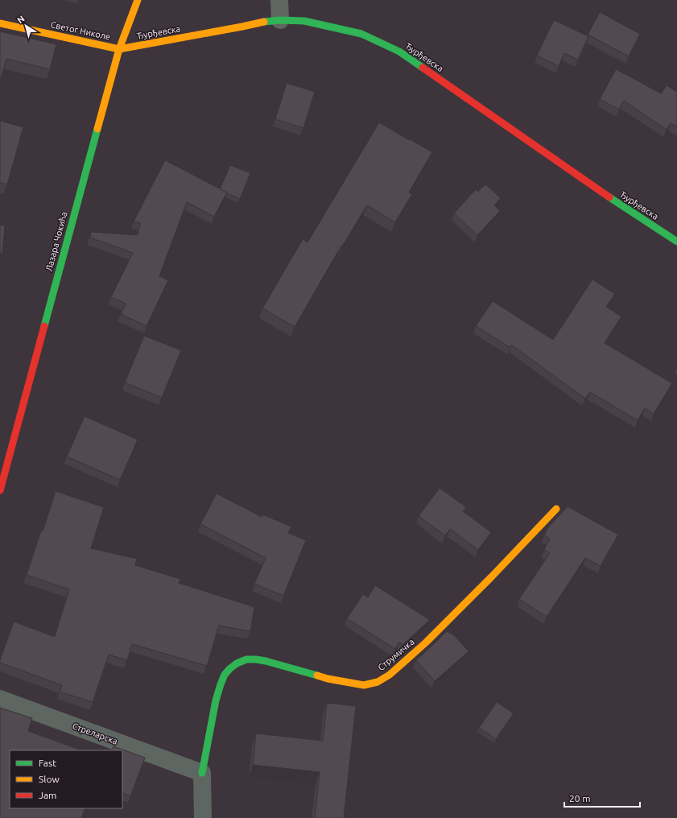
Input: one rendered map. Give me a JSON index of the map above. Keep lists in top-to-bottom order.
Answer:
{
  "streets": {
    "street": [
      "Светог Николе",
      "Ђурђевска",
      "Лазара Чокића",
      "Струмичка",
      "Стреларска"
    ]
  },
  "crossings": [
    ["Светог Николе", "Ђурђевска"],
    ["Светог Николе", "Лазара Чокића"],
    ["Ђурђевска", "Лазара Чокића"],
    ["Струмичка", "Стреларска"]
  ],
  "legend": ["Fast", "Slow", "Jam"],
  "scale_bar": "20 m",
  "north": "top left"
}
